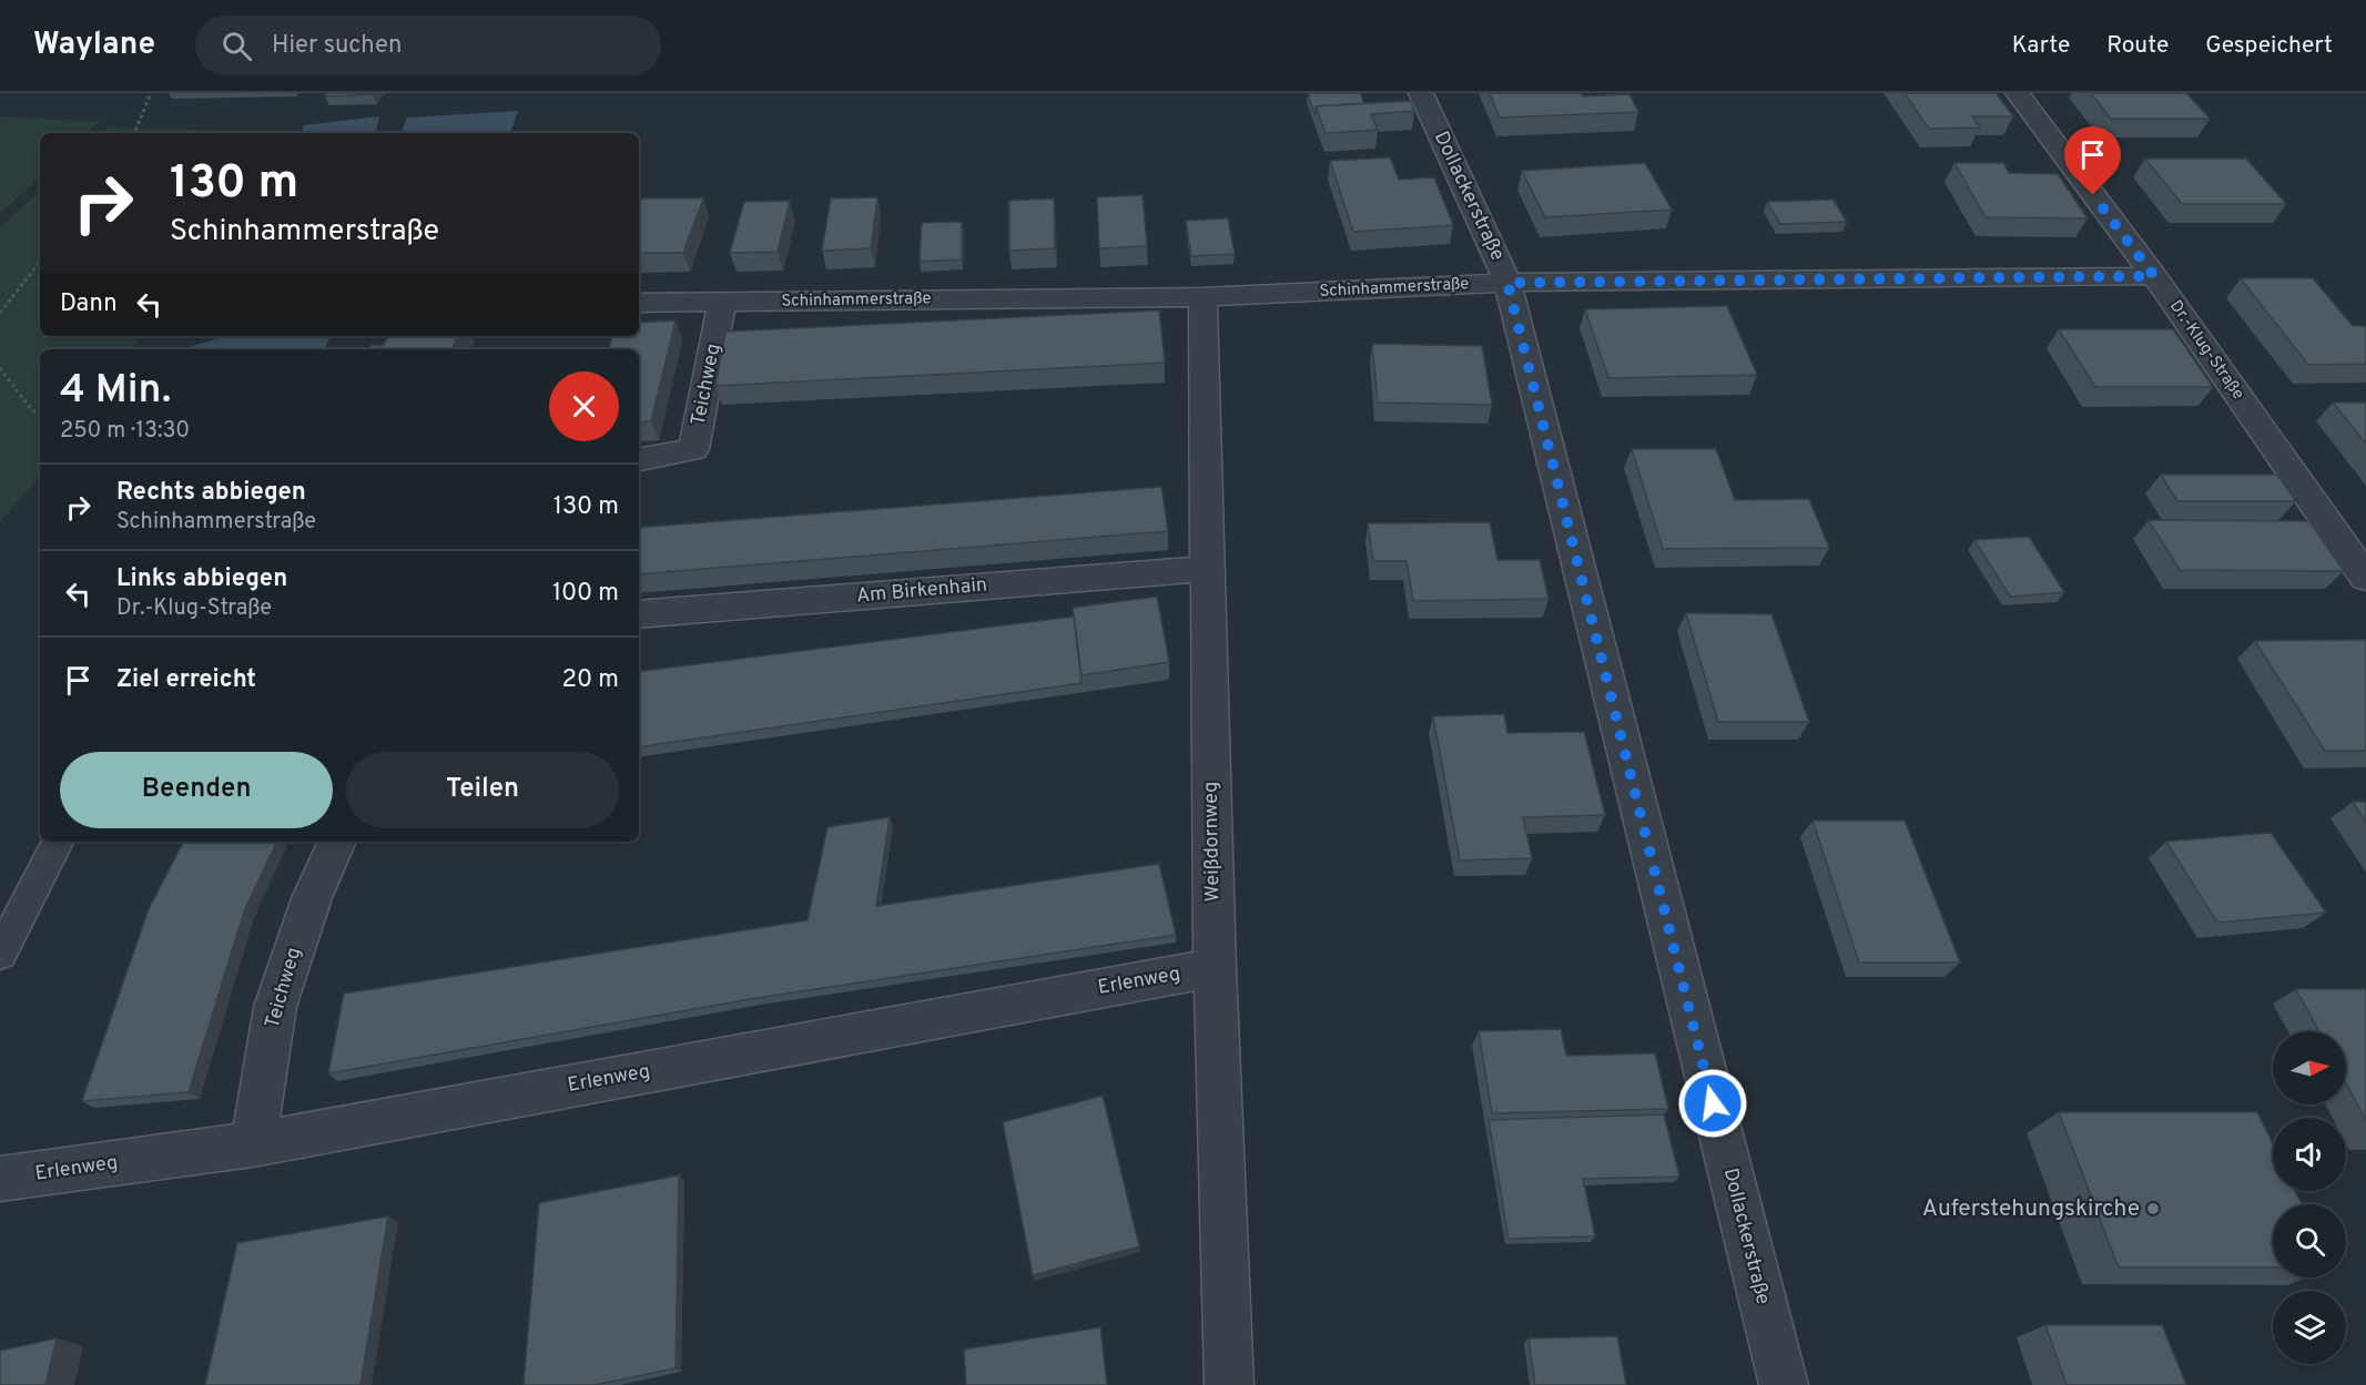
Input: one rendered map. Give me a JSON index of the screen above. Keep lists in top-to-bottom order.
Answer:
{
  "streets": {
    "street": [
      "Dollackerstraße",
      "Schinhammerstraße",
      "Dr.-Klug-Straße",
      "Teichweg",
      "Am Birkenhain",
      "Weißdornweg",
      "Erlenweg"
    ]
  },
  "crossings": [
    ["Dollackerstraße", "Schinhammerstraße"],
    ["Schinhammerstraße", "Dr.-Klug-Straße"],
    ["Schinhammerstraße", "Teichweg"],
    ["Schinhammerstraße", "Weißdornweg"],
    ["Teichweg", "Erlenweg"],
    ["Am Birkenhain", "Weißdornweg"],
    ["Weißdornweg", "Erlenweg"]
  ],
  "places": ["Auferstehungskirche"],
  "north": "right",
  "page": {
    "header": "Waylane",
    "search": "Hier suchen",
    "nav": ["Karte", "Route", "Gespeichert"],
    "turn": ["130 m", "Schinhammerstraße"],
    "then": "Dann",
    "heading": ["4 Min.", "250 m · 13:30"],
    "list": [
      {
        "name": "Rechts abbiegen",
        "note": "Schinhammerstraße",
        "value": "130 m"
      },
      {
        "name": "Links abbiegen",
        "note": "Dr.-Klug-Straße",
        "value": "100 m"
      },
      {
        "name": "Ziel erreicht",
        "value": "20 m"
      }
    ],
    "buttons": ["Beenden", "Teilen"]
  }
}
